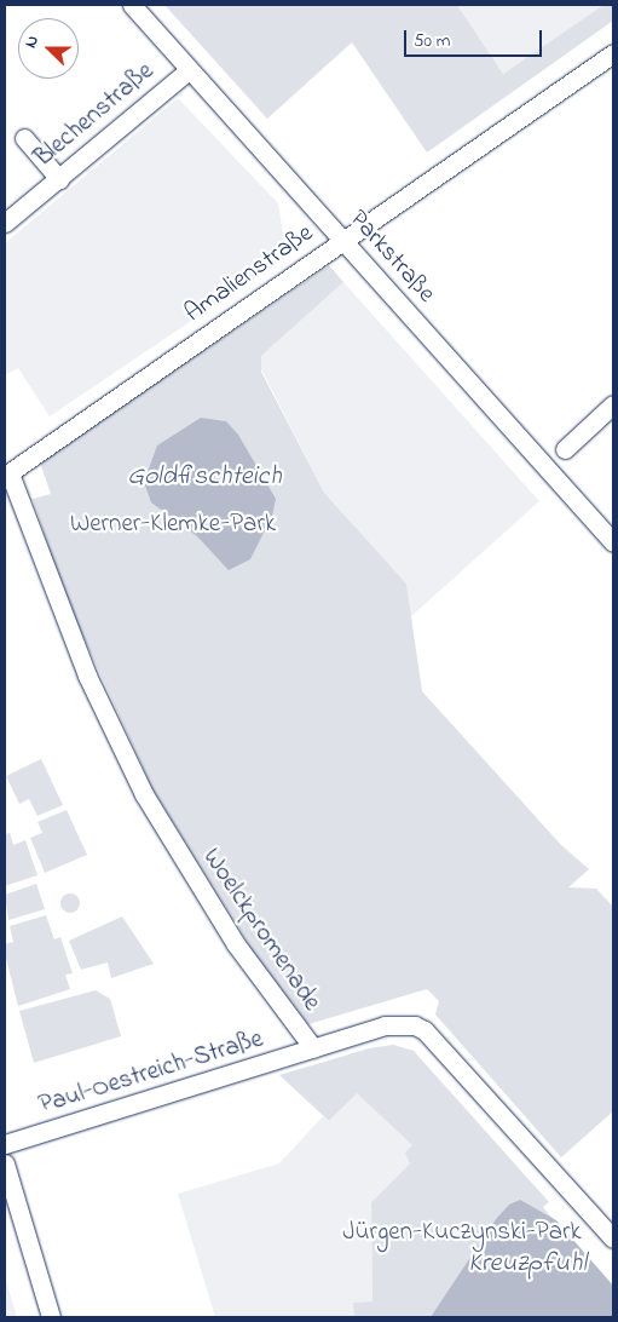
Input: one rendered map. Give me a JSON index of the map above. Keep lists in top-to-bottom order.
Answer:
{
  "streets": {
    "street": [
      "Blechenstraße",
      "Parkstraße",
      "Amalienstraße",
      "Woelckpromenade",
      "Paul-Oestreich-Straße"
    ]
  },
  "crossings": [
    ["Blechenstraße", "Parkstraße"],
    ["Parkstraße", "Amalienstraße"],
    ["Amalienstraße", "Woelckpromenade"],
    ["Woelckpromenade", "Paul-Oestreich-Straße"]
  ],
  "water": ["Goldfischteich", "Kreuzpfuhl"],
  "parks": ["Werner-Klemke-Park", "Jürgen-Kuczynski-Park"],
  "scale_bar": "50 m",
  "north": "left"
}
